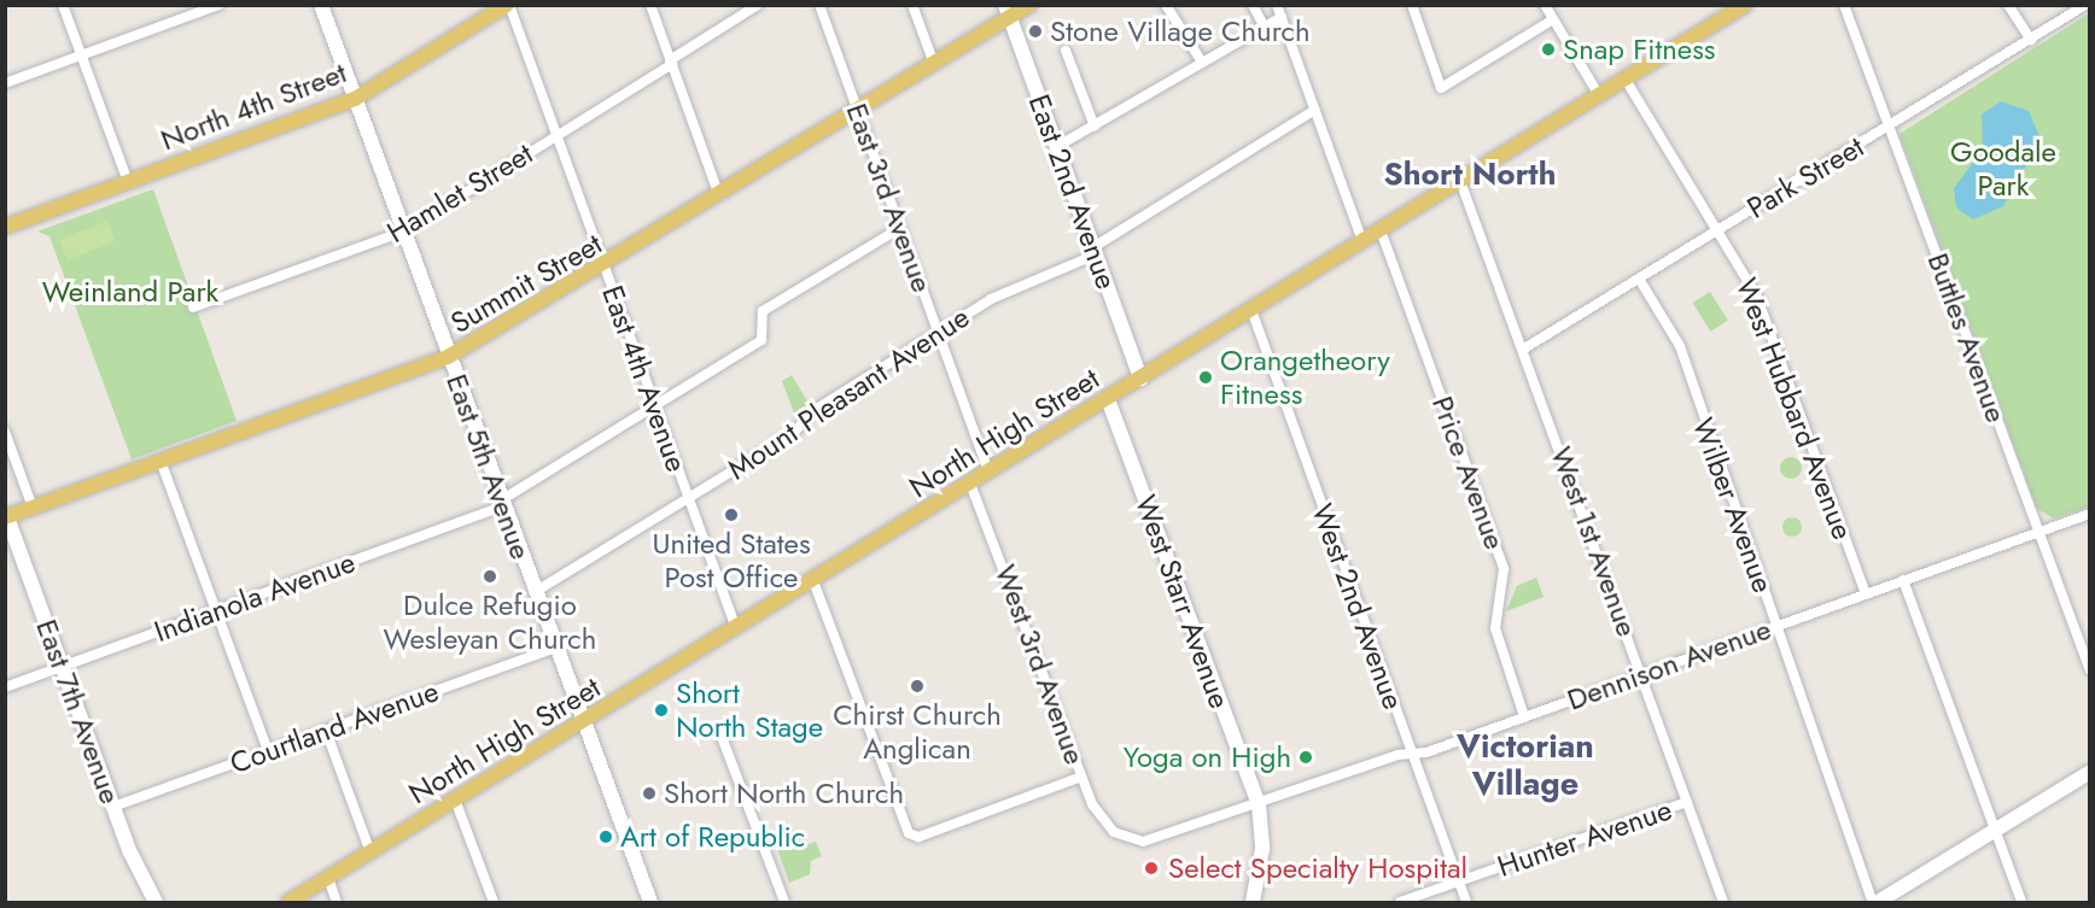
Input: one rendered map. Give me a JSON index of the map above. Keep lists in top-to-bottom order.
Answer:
{
  "streets": {
    "main road": ["North 4th Street", "Summit Street", "North High Street"],
    "street": [
      "Park Street",
      "East 2nd Avenue",
      "Hamlet Street",
      "East 3rd Avenue",
      "Buttles Avenue",
      "East 4th Avenue",
      "Mount Pleasant Avenue",
      "West Hubbard Avenue",
      "East 5th Avenue",
      "Price Avenue",
      "Wilber Avenue",
      "West 1st Avenue",
      "Indianola Avenue",
      "West Starr Avenue",
      "West 2nd Avenue",
      "West 3rd Avenue",
      "Dennison Avenue",
      "East 7th Avenue",
      "Courtland Avenue",
      "Hunter Avenue"
    ]
  },
  "crossings": [
    ["North 4th Street", "East 4th Avenue"],
    ["North 4th Street", "East 5th Avenue"],
    ["Park Street", "Buttles Avenue"],
    ["Park Street", "West Hubbard Avenue"],
    ["Park Street", "Wilber Avenue"],
    ["Park Street", "West 1st Avenue"],
    ["East 2nd Avenue", "Summit Street"],
    ["East 2nd Avenue", "Mount Pleasant Avenue"],
    ["East 2nd Avenue", "North High Street"],
    ["Hamlet Street", "East 4th Avenue"],
    ["Hamlet Street", "East 5th Avenue"],
    ["East 3rd Avenue", "Summit Street"],
    ["East 3rd Avenue", "Mount Pleasant Avenue"],
    ["East 3rd Avenue", "North High Street"],
    ["East 3rd Avenue", "Indianola Avenue"],
    ["Summit Street", "East 4th Avenue"],
    ["Summit Street", "East 5th Avenue"],
    ["Summit Street", "East 7th Avenue"],
    ["Buttles Avenue", "Dennison Avenue"],
    ["East 4th Avenue", "Mount Pleasant Avenue"],
    ["East 4th Avenue", "North High Street"],
    ["East 4th Avenue", "Indianola Avenue"],
    ["Mount Pleasant Avenue", "East 5th Avenue"],
    ["West Hubbard Avenue", "North High Street"],
    ["West Hubbard Avenue", "Dennison Avenue"],
    ["North High Street", "East 5th Avenue"],
    ["North High Street", "Price Avenue"],
    ["North High Street", "West 1st Avenue"],
    ["North High Street", "West Starr Avenue"],
    ["North High Street", "West 2nd Avenue"],
    ["North High Street", "West 3rd Avenue"],
    ["East 5th Avenue", "Indianola Avenue"],
    ["East 5th Avenue", "Courtland Avenue"],
    ["Price Avenue", "Dennison Avenue"],
    ["Wilber Avenue", "Dennison Avenue"],
    ["West 1st Avenue", "Dennison Avenue"],
    ["West 1st Avenue", "Hunter Avenue"],
    ["Indianola Avenue", "East 7th Avenue"],
    ["West Starr Avenue", "Dennison Avenue"],
    ["West 2nd Avenue", "Dennison Avenue"],
    ["West 2nd Avenue", "Hunter Avenue"],
    ["West 3rd Avenue", "Dennison Avenue"],
    ["East 7th Avenue", "Courtland Avenue"]
  ],
  "districts": ["Short North", "Victorian Village"],
  "parks": ["Goodale Park", "Weinland Park"],
  "places": [
    "Stone Village Church",
    "Snap Fitness",
    "Orangetheory Fitness",
    "United States Post Office",
    "Dulce Refugio Wesleyan Church",
    "Chirst Church Anglican",
    "Short North Stage",
    "Yoga on High",
    "Short North Church",
    "Art of Republic",
    "Select Specialty Hospital"
  ]
}
